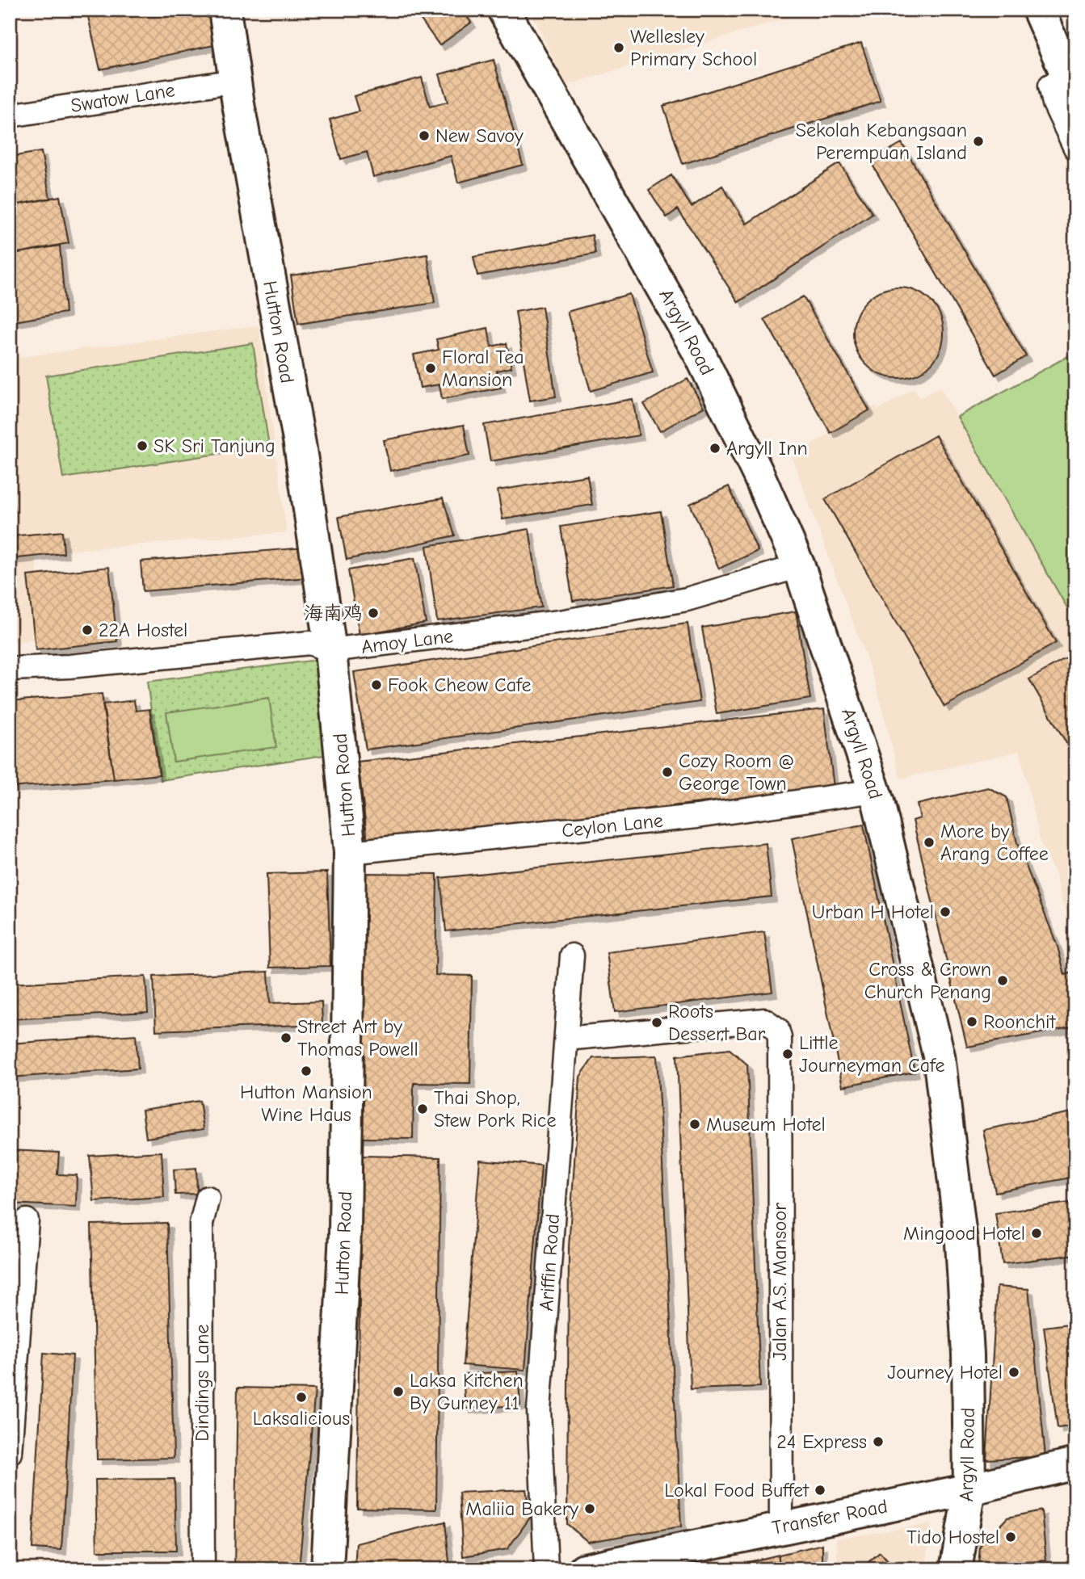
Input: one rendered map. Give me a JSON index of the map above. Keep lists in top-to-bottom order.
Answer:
{
  "streets": {
    "street": [
      "Swatow Lane",
      "Hutton Road",
      "Argyll Road",
      "Amoy Lane",
      "Ceylon Lane",
      "Ariffin Road",
      "Jalan A.S. Mansoor",
      "Dindings Lane",
      "Transfer Road"
    ]
  },
  "crossings": [
    ["Swatow Lane", "Hutton Road"],
    ["Hutton Road", "Amoy Lane"],
    ["Hutton Road", "Ceylon Lane"],
    ["Argyll Road", "Amoy Lane"],
    ["Argyll Road", "Ceylon Lane"],
    ["Argyll Road", "Transfer Road"],
    ["Ariffin Road", "Jalan A.S. Mansoor"],
    ["Jalan A.S. Mansoor", "Transfer Road"]
  ],
  "places": [
    "Wellesley Primary School",
    "New Savoy",
    "Sekolah Kebangsaan Perempuan Island",
    "Floral Tea Mansion",
    "SK Sri Tanjung",
    "Argyll Inn",
    "海南鸡",
    "22A Hostel",
    "Fook Cheow Cafe",
    "Cozy Room @ George Town",
    "More by Arang Coffee",
    "Urban H Hotel",
    "Cross & Crown Church Penang",
    "Roonchit",
    "Roots Dessert Bar",
    "Street Art by Thomas Powell",
    "Little Journeyman Cafe",
    "Hutton Mansion Wine Haus",
    "Thai Shop, Stew Pork Rice",
    "Museum Hotel",
    "Mingood Hotel",
    "Journey Hotel",
    "Laksa Kitchen By Gurney 11",
    "Laksalicious",
    "24 Express",
    "Lokal Food Buffet",
    "Maliia Bakery",
    "Tido Hostel"
  ]
}
